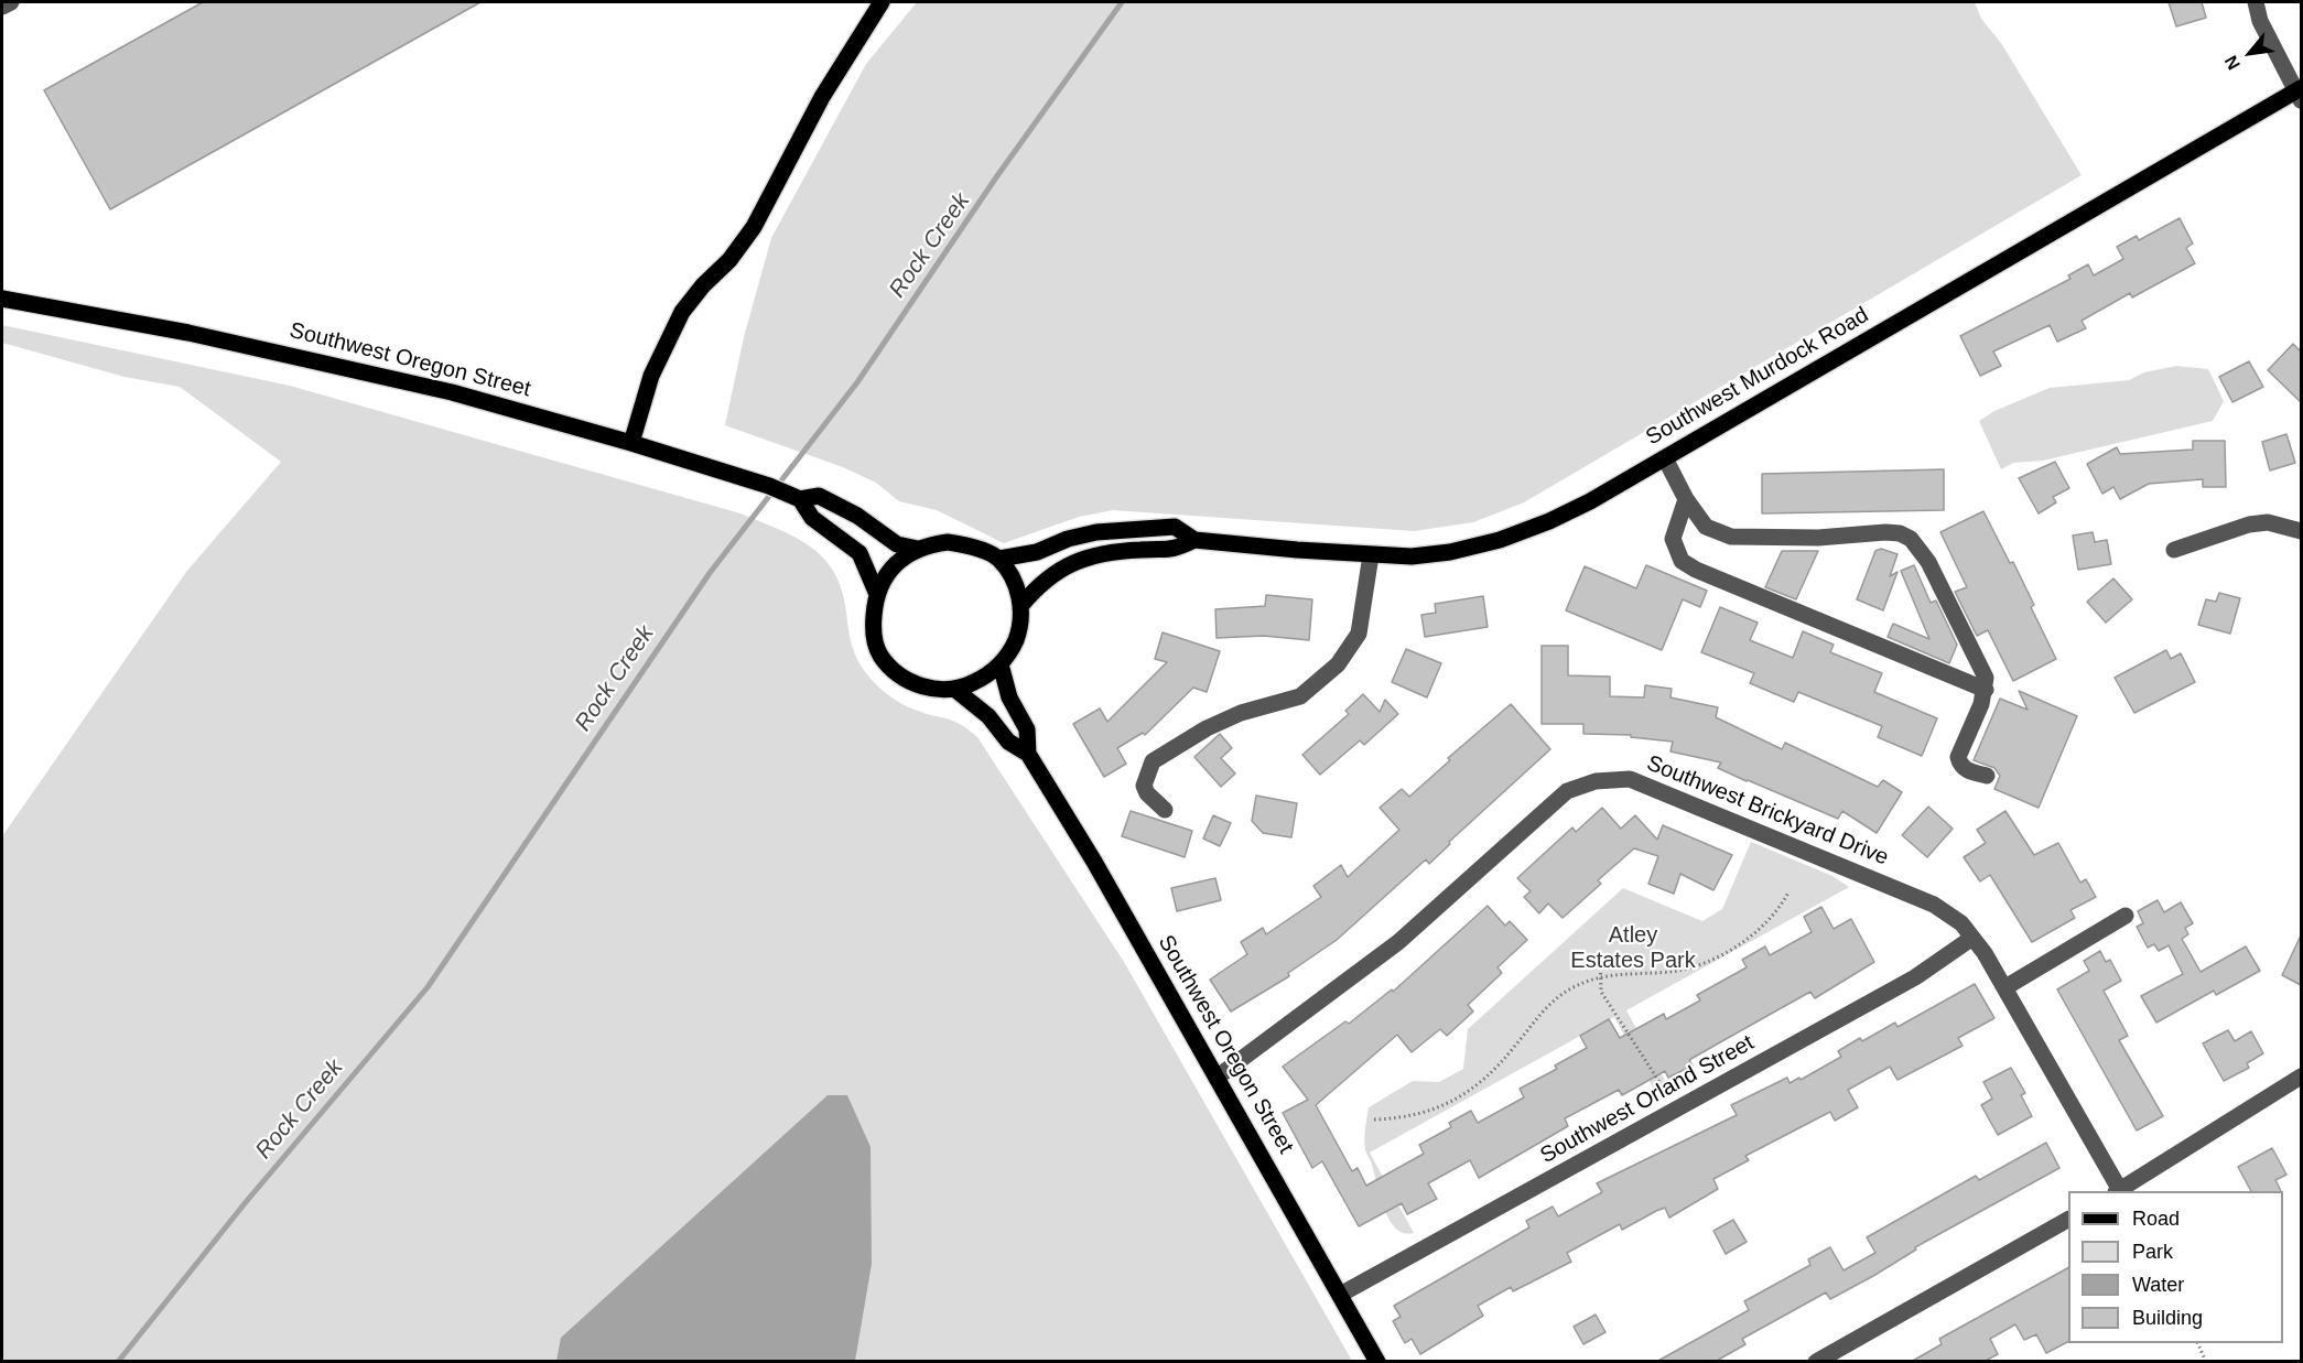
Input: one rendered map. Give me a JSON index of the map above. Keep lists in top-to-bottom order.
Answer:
{
  "streets": {
    "main road": ["Southwest Oregon Street", "Southwest Murdock Road"],
    "street": ["Southwest Brickyard Drive", "Southwest Orland Street"]
  },
  "crossings": [
    ["Southwest Oregon Street", "Southwest Murdock Road"],
    ["Southwest Oregon Street", "Southwest Brickyard Drive"],
    ["Southwest Oregon Street", "Southwest Orland Street"],
    ["Southwest Brickyard Drive", "Southwest Orland Street"]
  ],
  "water": ["Rock Creek"],
  "parks": ["Atley Estates Park"],
  "legend": [
    "Road",
    "Park",
    "Water",
    "Building"
  ],
  "north": "bottom left"
}
